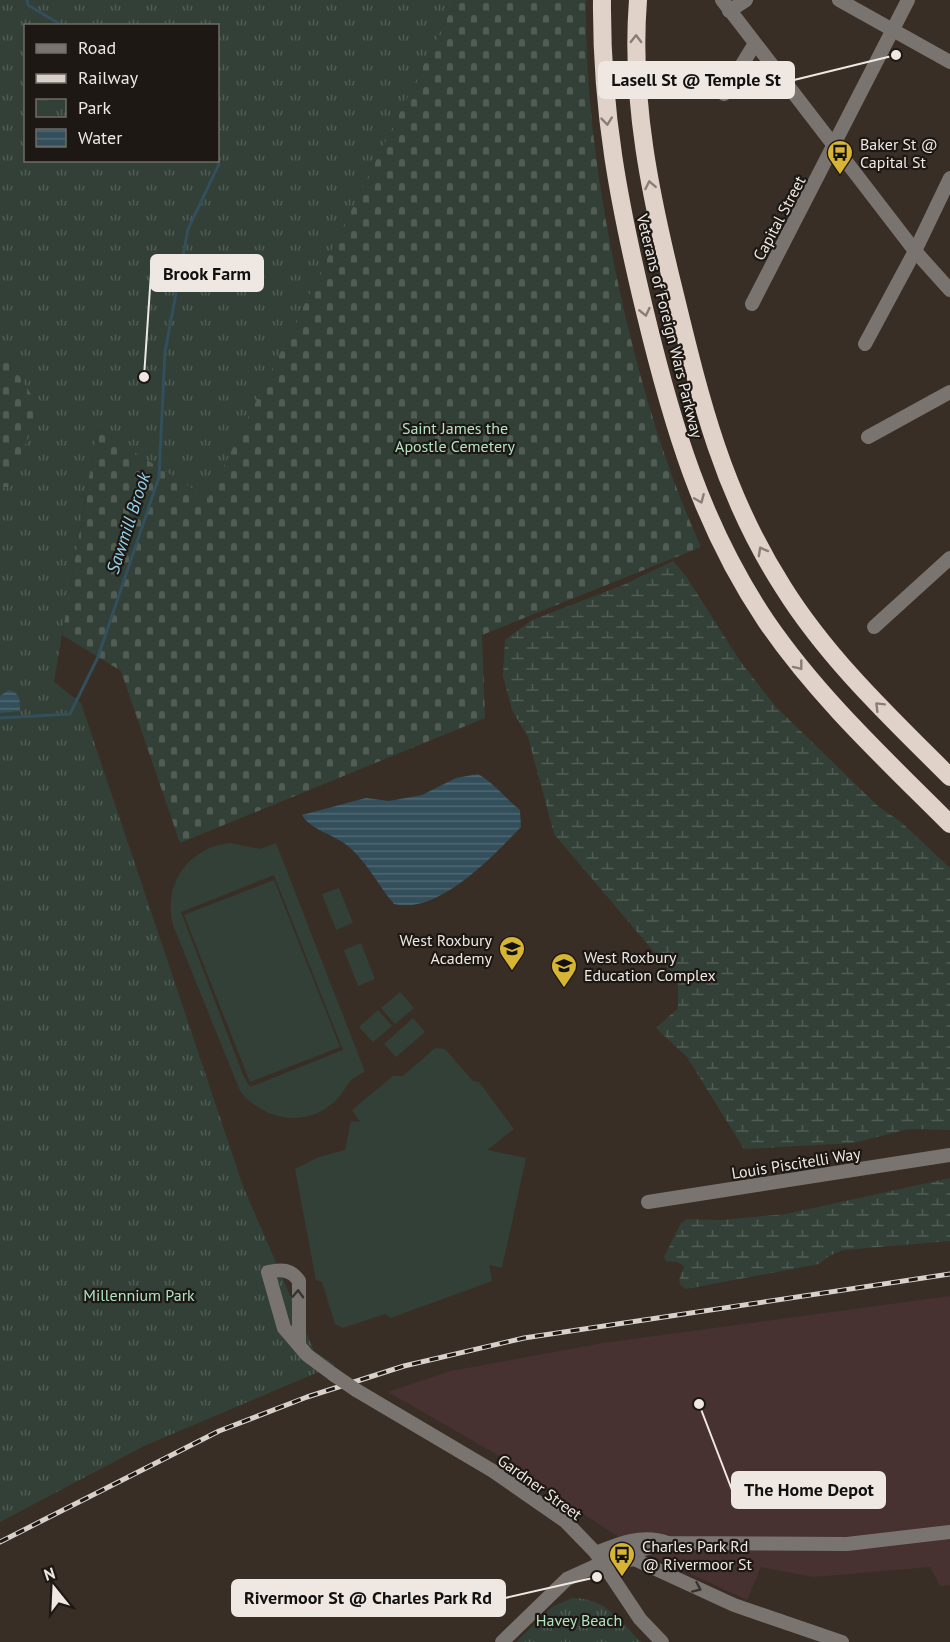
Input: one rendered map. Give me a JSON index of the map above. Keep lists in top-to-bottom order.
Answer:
{
  "streets": {
    "highway": ["Veterans of Foreign Wars Parkway"],
    "street": ["Capital Street", "Louis Piscitelli Way", "Gardner Street"]
  },
  "water": ["Sawmill Brook"],
  "parks": ["Saint James the Apostle Cemetery", "Millennium Park", "Havey Beach"],
  "places": {
    "other": [
      "Lasell St @ Temple St",
      "Brook Farm",
      "The Home Depot",
      "Rivermoor St @ Charles Park Rd"
    ],
    "bus stop": ["Baker St @ Capital St", "Charles Park Rd @ Rivermoor St"],
    "school or university": ["West Roxbury Academy", "West Roxbury Education Complex"]
  },
  "legend": [
    "Road",
    "Railway",
    "Park",
    "Water"
  ],
  "north": "top"
}
